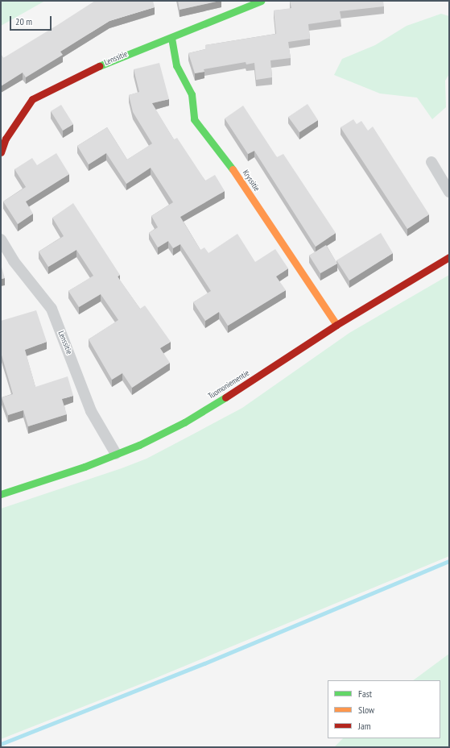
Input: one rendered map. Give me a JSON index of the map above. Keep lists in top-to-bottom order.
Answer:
{
  "streets": {
    "street": ["Lenssitie", "Kryssitie", "Tuomoniementie"]
  },
  "crossings": [
    ["Lenssitie", "Kryssitie"],
    ["Lenssitie", "Tuomoniementie"],
    ["Kryssitie", "Tuomoniementie"]
  ],
  "legend": ["Fast", "Slow", "Jam"],
  "scale_bar": "20 m"
}
